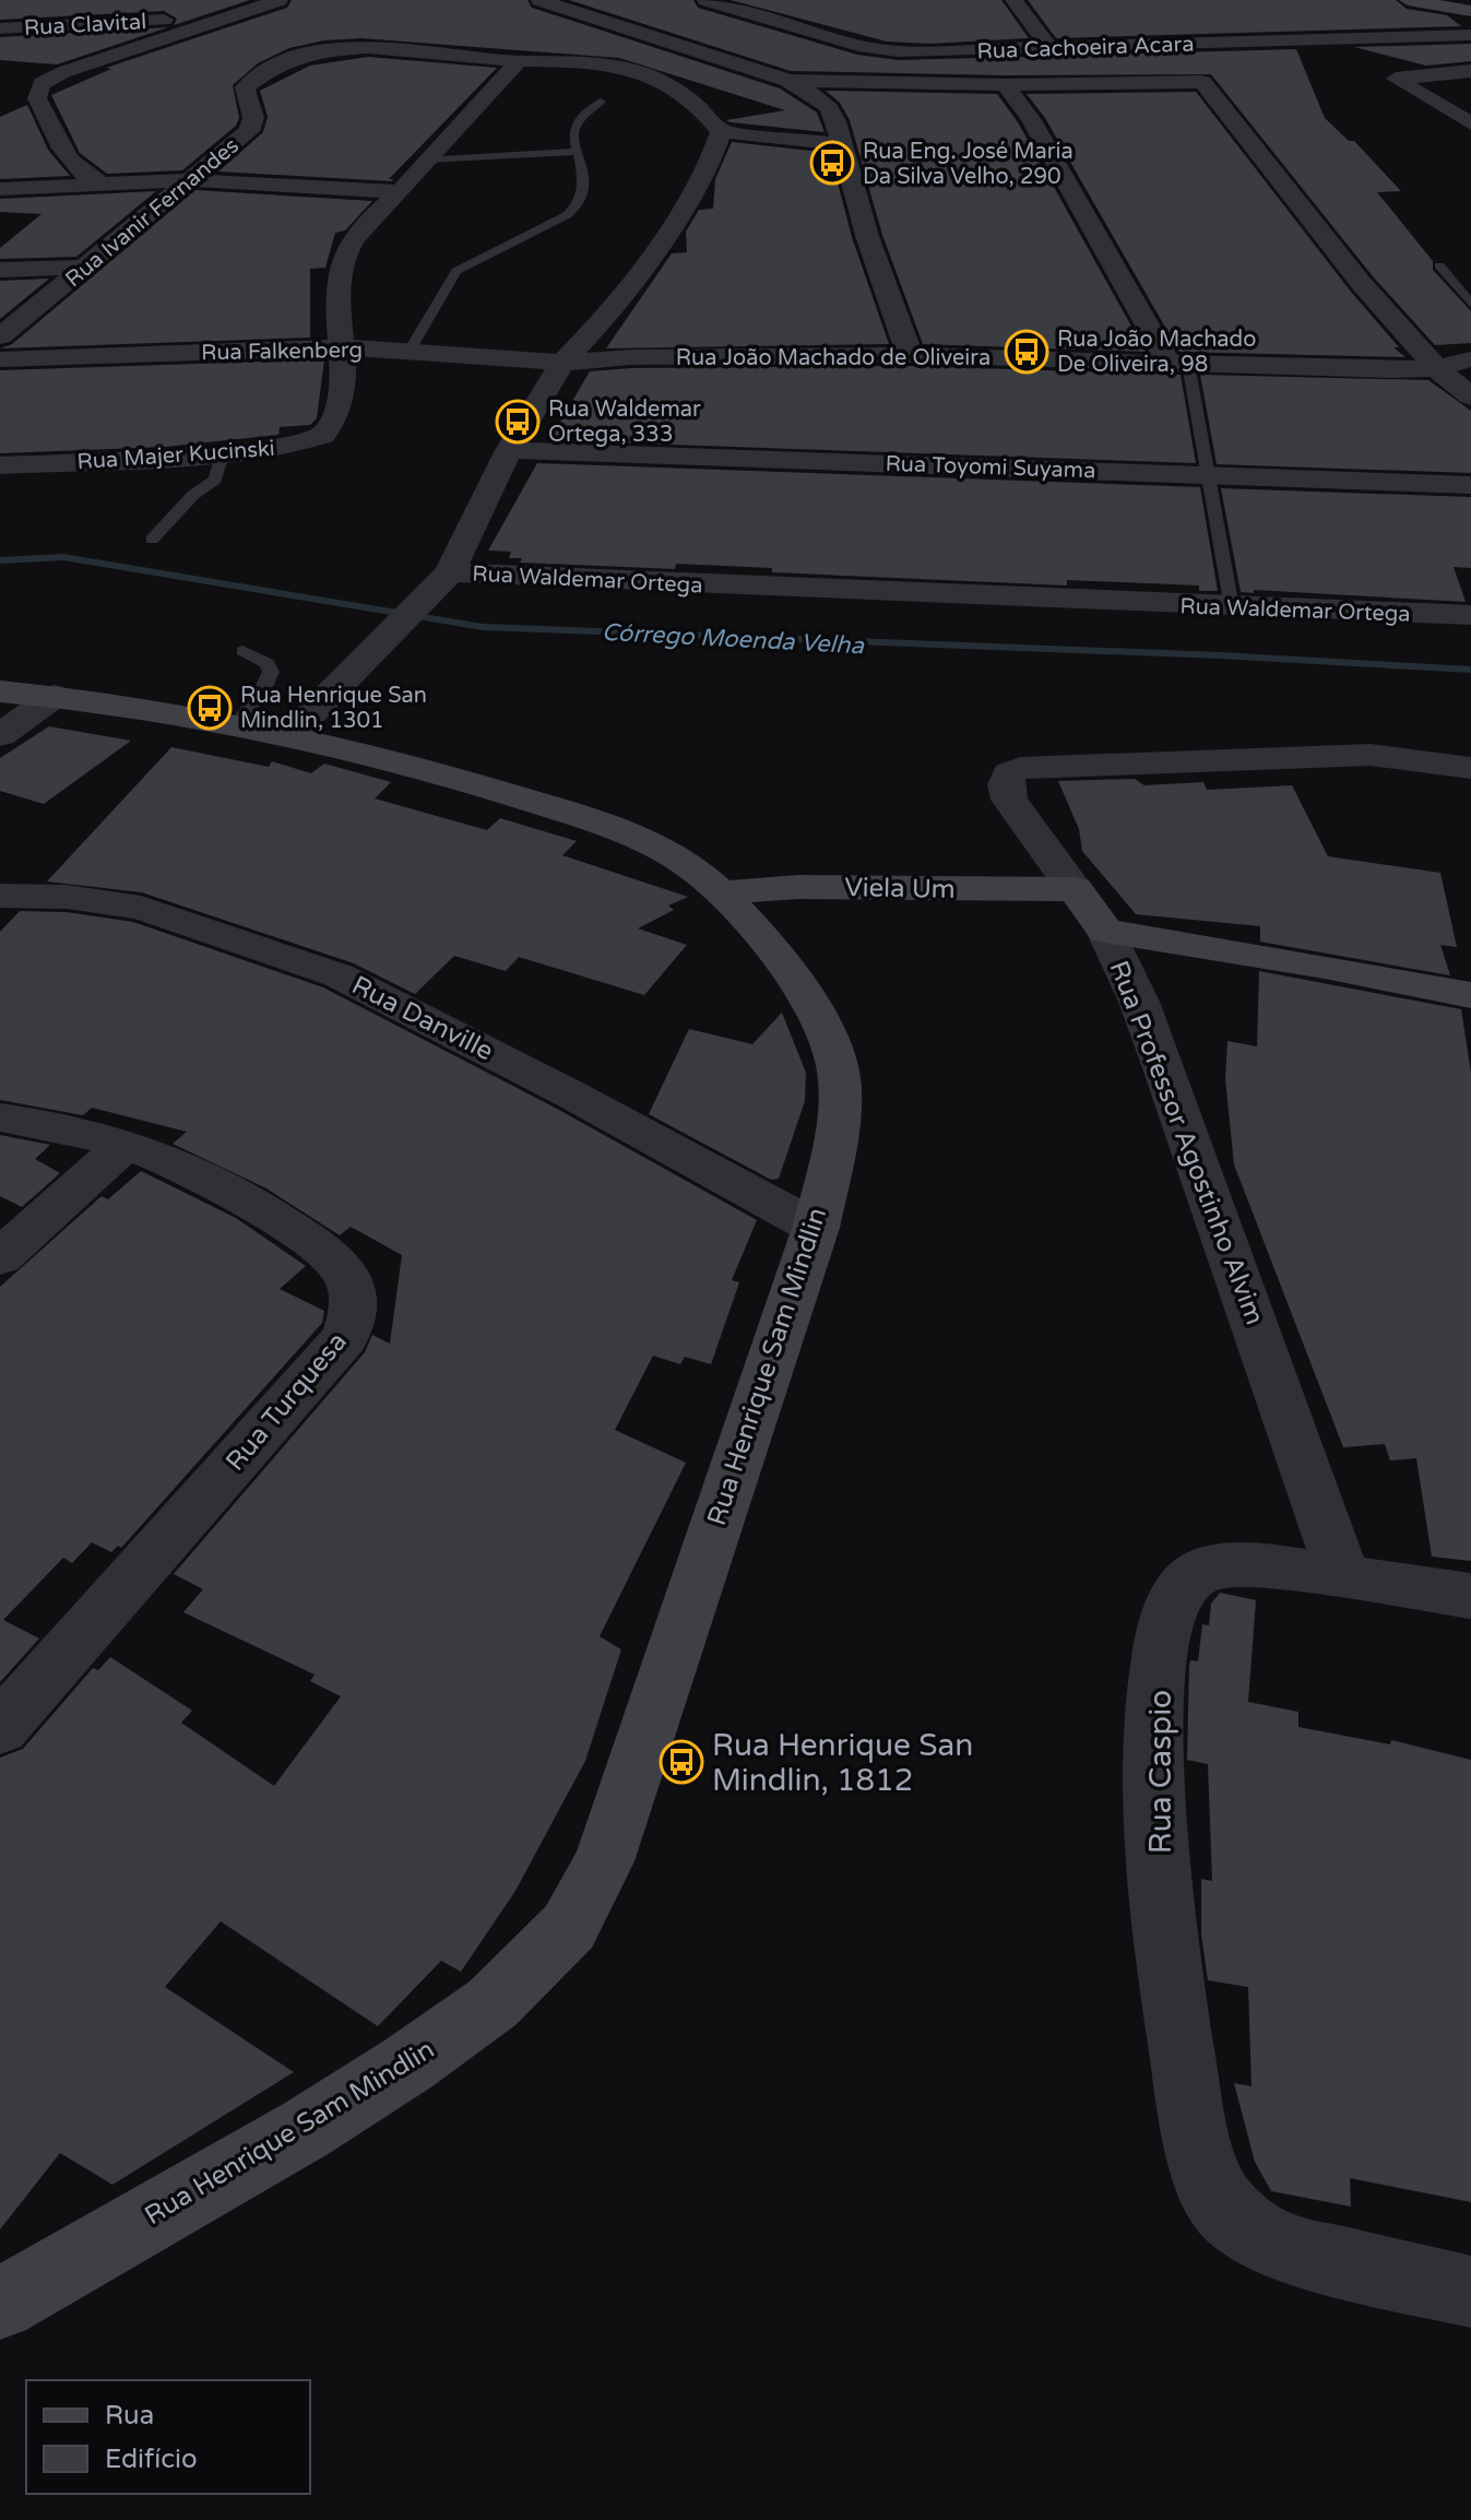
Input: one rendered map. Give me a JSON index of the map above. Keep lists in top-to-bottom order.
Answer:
{
  "streets": {
    "street": [
      "Rua Clavital",
      "Rua Cachoeira Acara",
      "Rua Ivanir Fernandes",
      "Rua Falkenberg",
      "Rua João Machado de Oliveira",
      "Rua Majer Kucinski",
      "Rua Toyomi Suyama",
      "Rua Waldemar Ortega",
      "Viela Um",
      "Rua Danville",
      "Rua Professor Agostinho Alvim",
      "Rua Henrique Sam Mindlin",
      "Rua Turquesa",
      "Rua Caspio"
    ]
  },
  "crossings": [
    ["Rua Ivanir Fernandes", "Rua Majer Kucinski"],
    ["Rua Falkenberg", "Rua João Machado de Oliveira"],
    ["Rua Falkenberg", "Rua Majer Kucinski"],
    ["Rua Falkenberg", "Rua Waldemar Ortega"],
    ["Rua João Machado de Oliveira", "Rua Waldemar Ortega"],
    ["Rua Toyomi Suyama", "Rua Waldemar Ortega"],
    ["Viela Um", "Rua Professor Agostinho Alvim"],
    ["Viela Um", "Rua Henrique Sam Mindlin"],
    ["Rua Danville", "Rua Henrique Sam Mindlin"],
    ["Rua Professor Agostinho Alvim", "Rua Caspio"]
  ],
  "water": ["Córrego Moenda Velha"],
  "places": {
    "bus stop": [
      "Rua Eng. José Maria Da Silva Velho, 290",
      "Rua João Machado De Oliveira, 98",
      "Rua Waldemar Ortega, 333",
      "Rua Henrique San Mindlin, 1301",
      "Rua Henrique San Mindlin, 1812"
    ]
  },
  "legend": ["Rua", "Edifício"]
}
